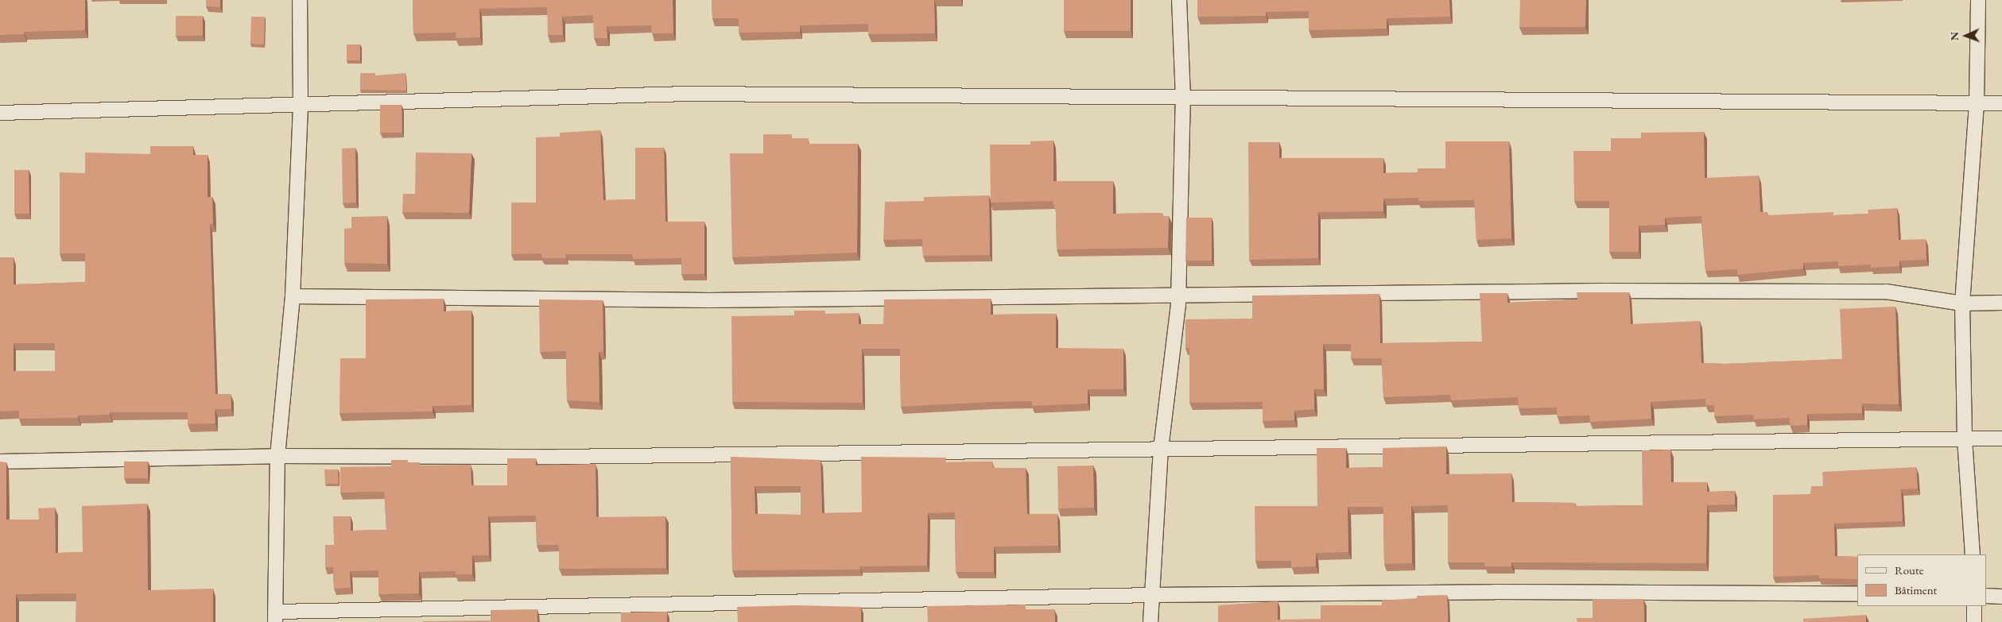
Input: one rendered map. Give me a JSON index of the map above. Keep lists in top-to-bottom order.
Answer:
{
  "legend": ["Route", "Bâtiment"],
  "north": "left"
}
